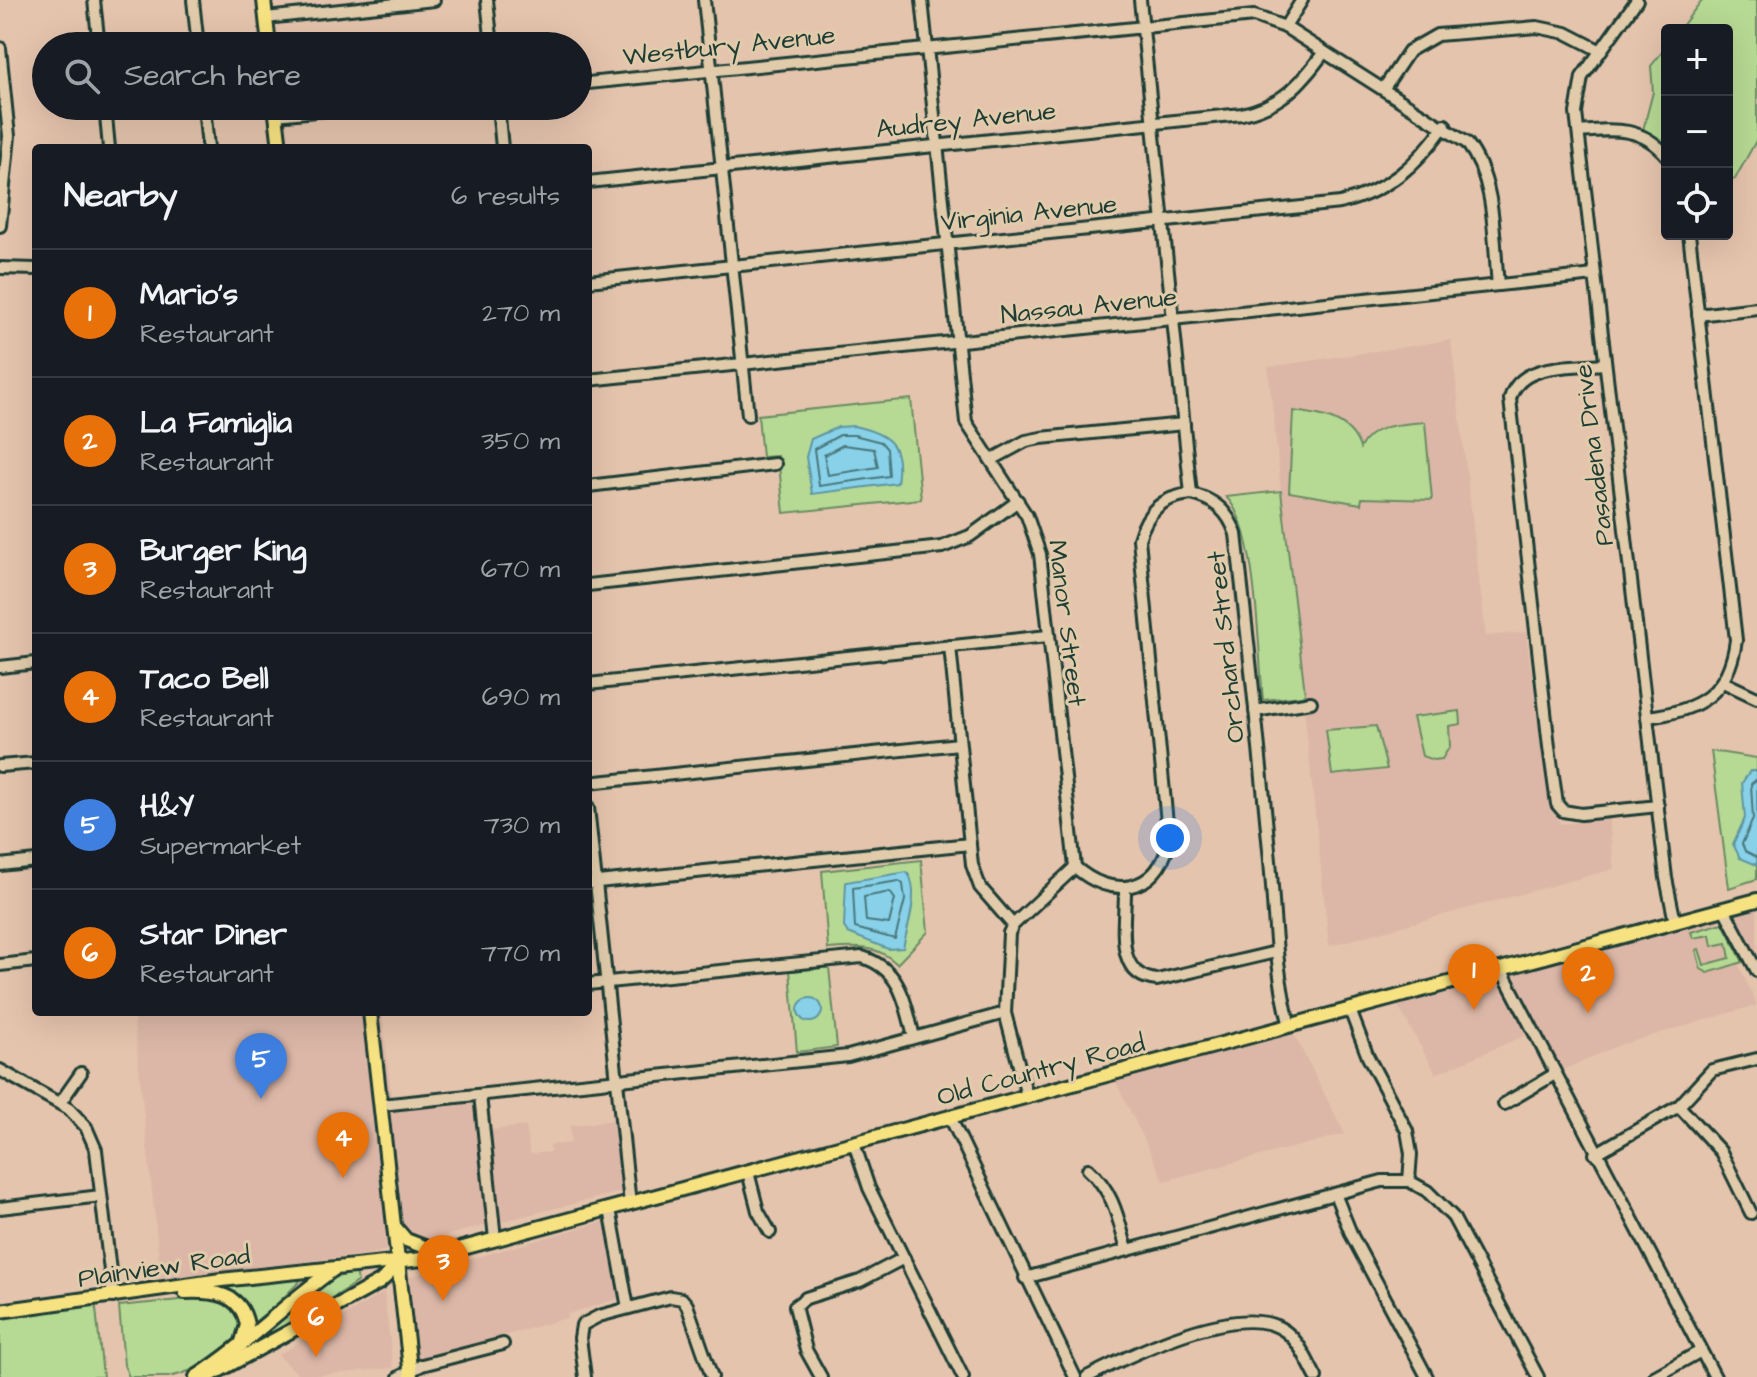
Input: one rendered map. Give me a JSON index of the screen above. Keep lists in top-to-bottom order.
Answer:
{
  "streets": {
    "main road": ["Old Country Road", "Plainview Road"],
    "street": [
      "Westbury Avenue",
      "Audrey Avenue",
      "Virginia Avenue",
      "Nassau Avenue",
      "Pasadena Drive",
      "Manor Street",
      "Orchard Street"
    ]
  },
  "crossings": [
    ["Westbury Avenue", "Audrey Avenue"],
    ["Westbury Avenue", "Virginia Avenue"],
    ["Westbury Avenue", "Nassau Avenue"],
    ["Westbury Avenue", "Manor Street"],
    ["Audrey Avenue", "Manor Street"],
    ["Virginia Avenue", "Manor Street"],
    ["Nassau Avenue", "Pasadena Drive"],
    ["Nassau Avenue", "Manor Street"],
    ["Pasadena Drive", "Old Country Road"],
    ["Orchard Street", "Old Country Road"],
    ["Old Country Road", "Plainview Road"]
  ],
  "page": {
    "map_buttons": ["+", "−"],
    "search": "Search here",
    "heading": ["Nearby", "6 results"],
    "list": [
      {
        "mark": "1",
        "name": "Mario's",
        "note": "Restaurant",
        "value": "270 m"
      },
      {
        "mark": "2",
        "name": "La Famiglia",
        "note": "Restaurant",
        "value": "350 m"
      },
      {
        "mark": "3",
        "name": "Burger King",
        "note": "Restaurant",
        "value": "670 m"
      },
      {
        "mark": "4",
        "name": "Taco Bell",
        "note": "Restaurant",
        "value": "690 m"
      },
      {
        "mark": "5",
        "name": "H&Y",
        "note": "Supermarket",
        "value": "730 m"
      },
      {
        "mark": "6",
        "name": "Star Diner",
        "note": "Restaurant",
        "value": "770 m"
      }
    ],
    "pins": [
      "1",
      "2",
      "5",
      "4",
      "3",
      "6"
    ]
  }
}
